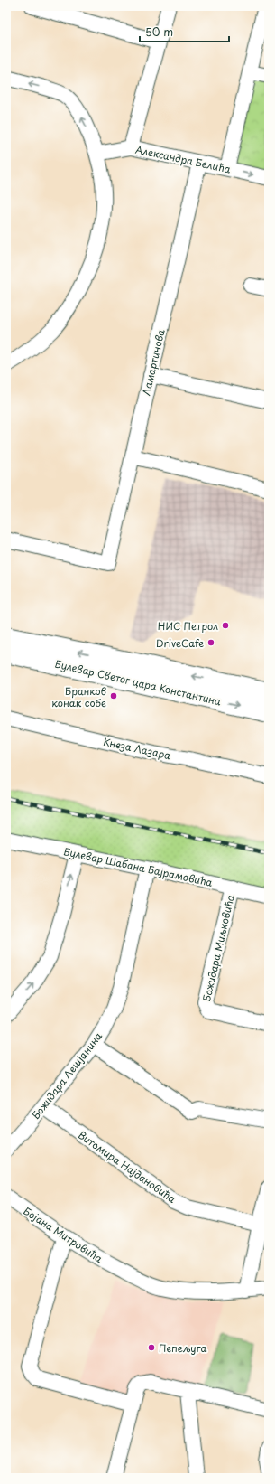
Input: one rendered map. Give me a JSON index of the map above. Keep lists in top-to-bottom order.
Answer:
{
  "streets": {
    "main road": ["Булевар Светог цара Константина"],
    "street": [
      "Александра Белића",
      "Ламартинова",
      "Кнеза Лазара",
      "Булевар Шабана Бајрамовића",
      "Божидара Миљковића",
      "Божидара Лешјанина",
      "Витомира Најдановића",
      "Бојана Митровића"
    ]
  },
  "crossings": [
    ["Александра Белића", "Ламартинова"],
    ["Булевар Шабана Бајрамовића", "Божидара Миљковића"],
    ["Булевар Шабана Бајрамовића", "Божидара Лешјанина"],
    ["Божидара Лешјанина", "Витомира Најдановића"]
  ],
  "places": [
    "НИС Петрол",
    "DriveCafe",
    "Бранков конак собе",
    "Пепељуга"
  ],
  "scale_bar": "50 m"
}
